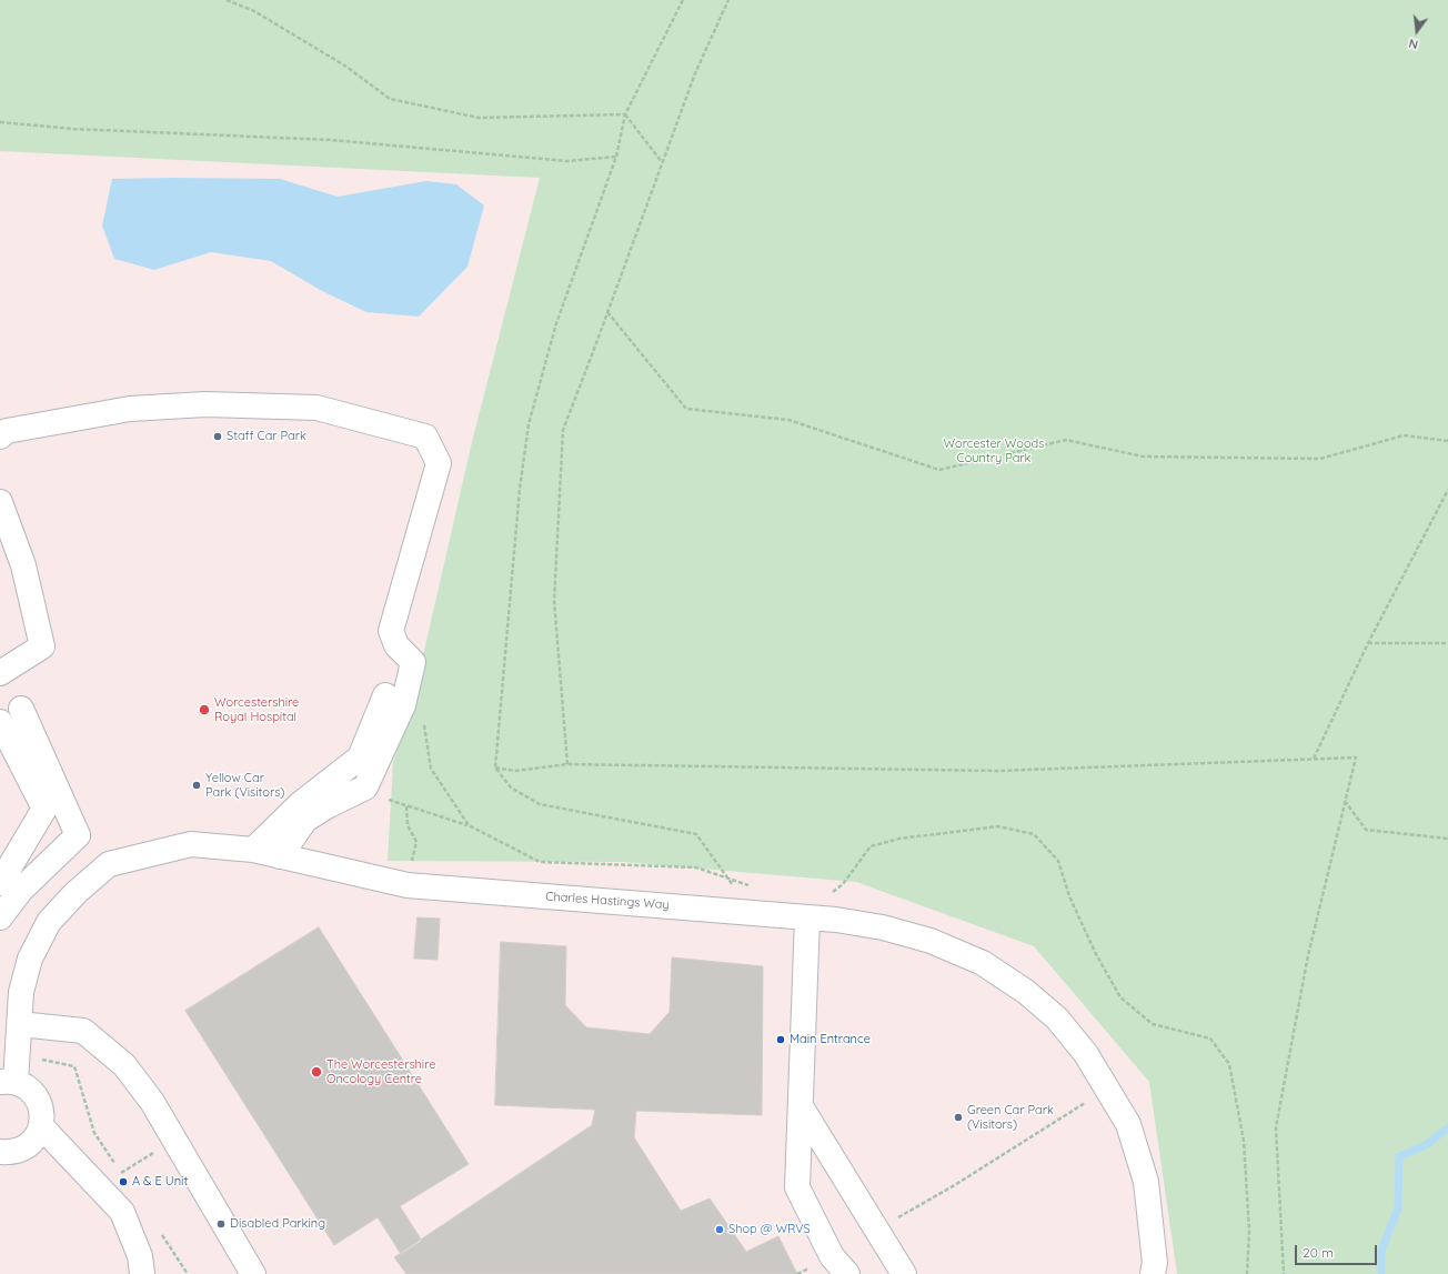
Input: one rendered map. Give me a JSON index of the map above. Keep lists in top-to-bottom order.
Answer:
{
  "streets": {
    "street": ["Charles Hastings Way"]
  },
  "parks": ["Worcester Woods Country Park"],
  "places": [
    "Staff Car Park",
    "Worcestershire Royal Hospital",
    "Yellow Car Park (Visitors)",
    "Main Entrance",
    "The Worcestershire Oncology Centre",
    "Green Car Park (Visitors)",
    "A & E Unit",
    "Disabled Parking",
    "Shop @ WRVS"
  ],
  "scale_bar": "20 m",
  "north": "bottom"
}
